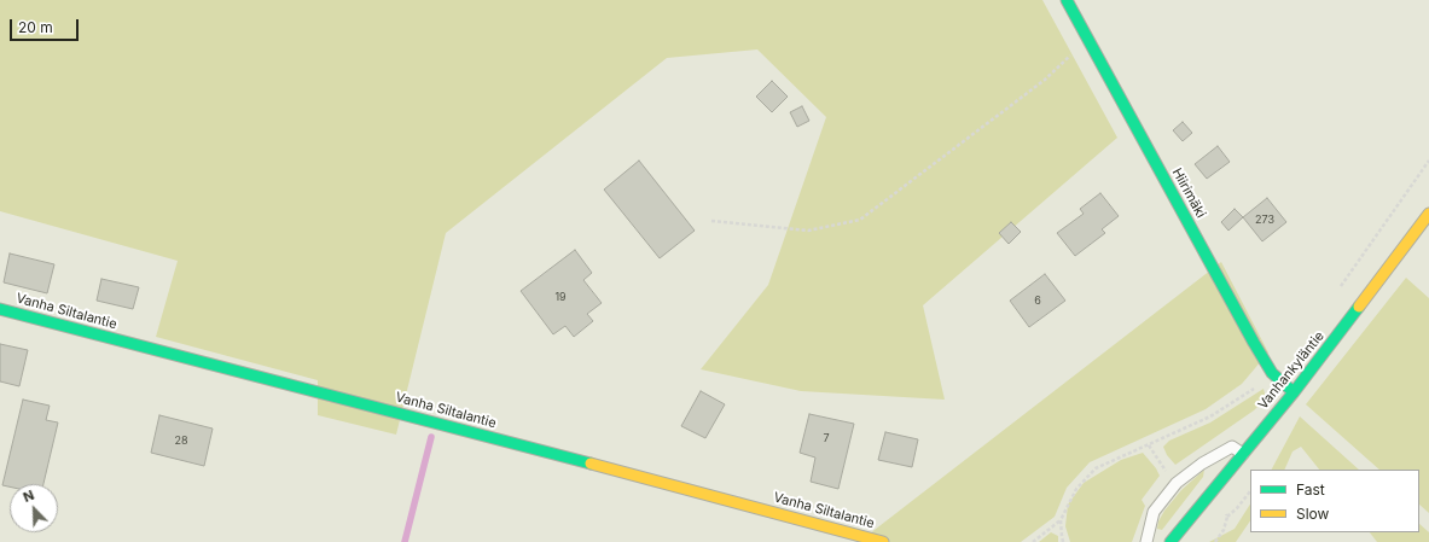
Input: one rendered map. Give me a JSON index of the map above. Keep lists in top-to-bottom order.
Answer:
{
  "streets": {
    "street": ["Hiirimäki", "Vanha Siltalantie", "Vanhankyläntie"]
  },
  "crossings": [
    ["Hiirimäki", "Vanhankyläntie"]
  ],
  "house_numbers": [
    "273",
    "19",
    "6",
    "7",
    "28"
  ],
  "legend": ["Fast", "Slow"],
  "scale_bar": "20 m",
  "north": "top left"
}
